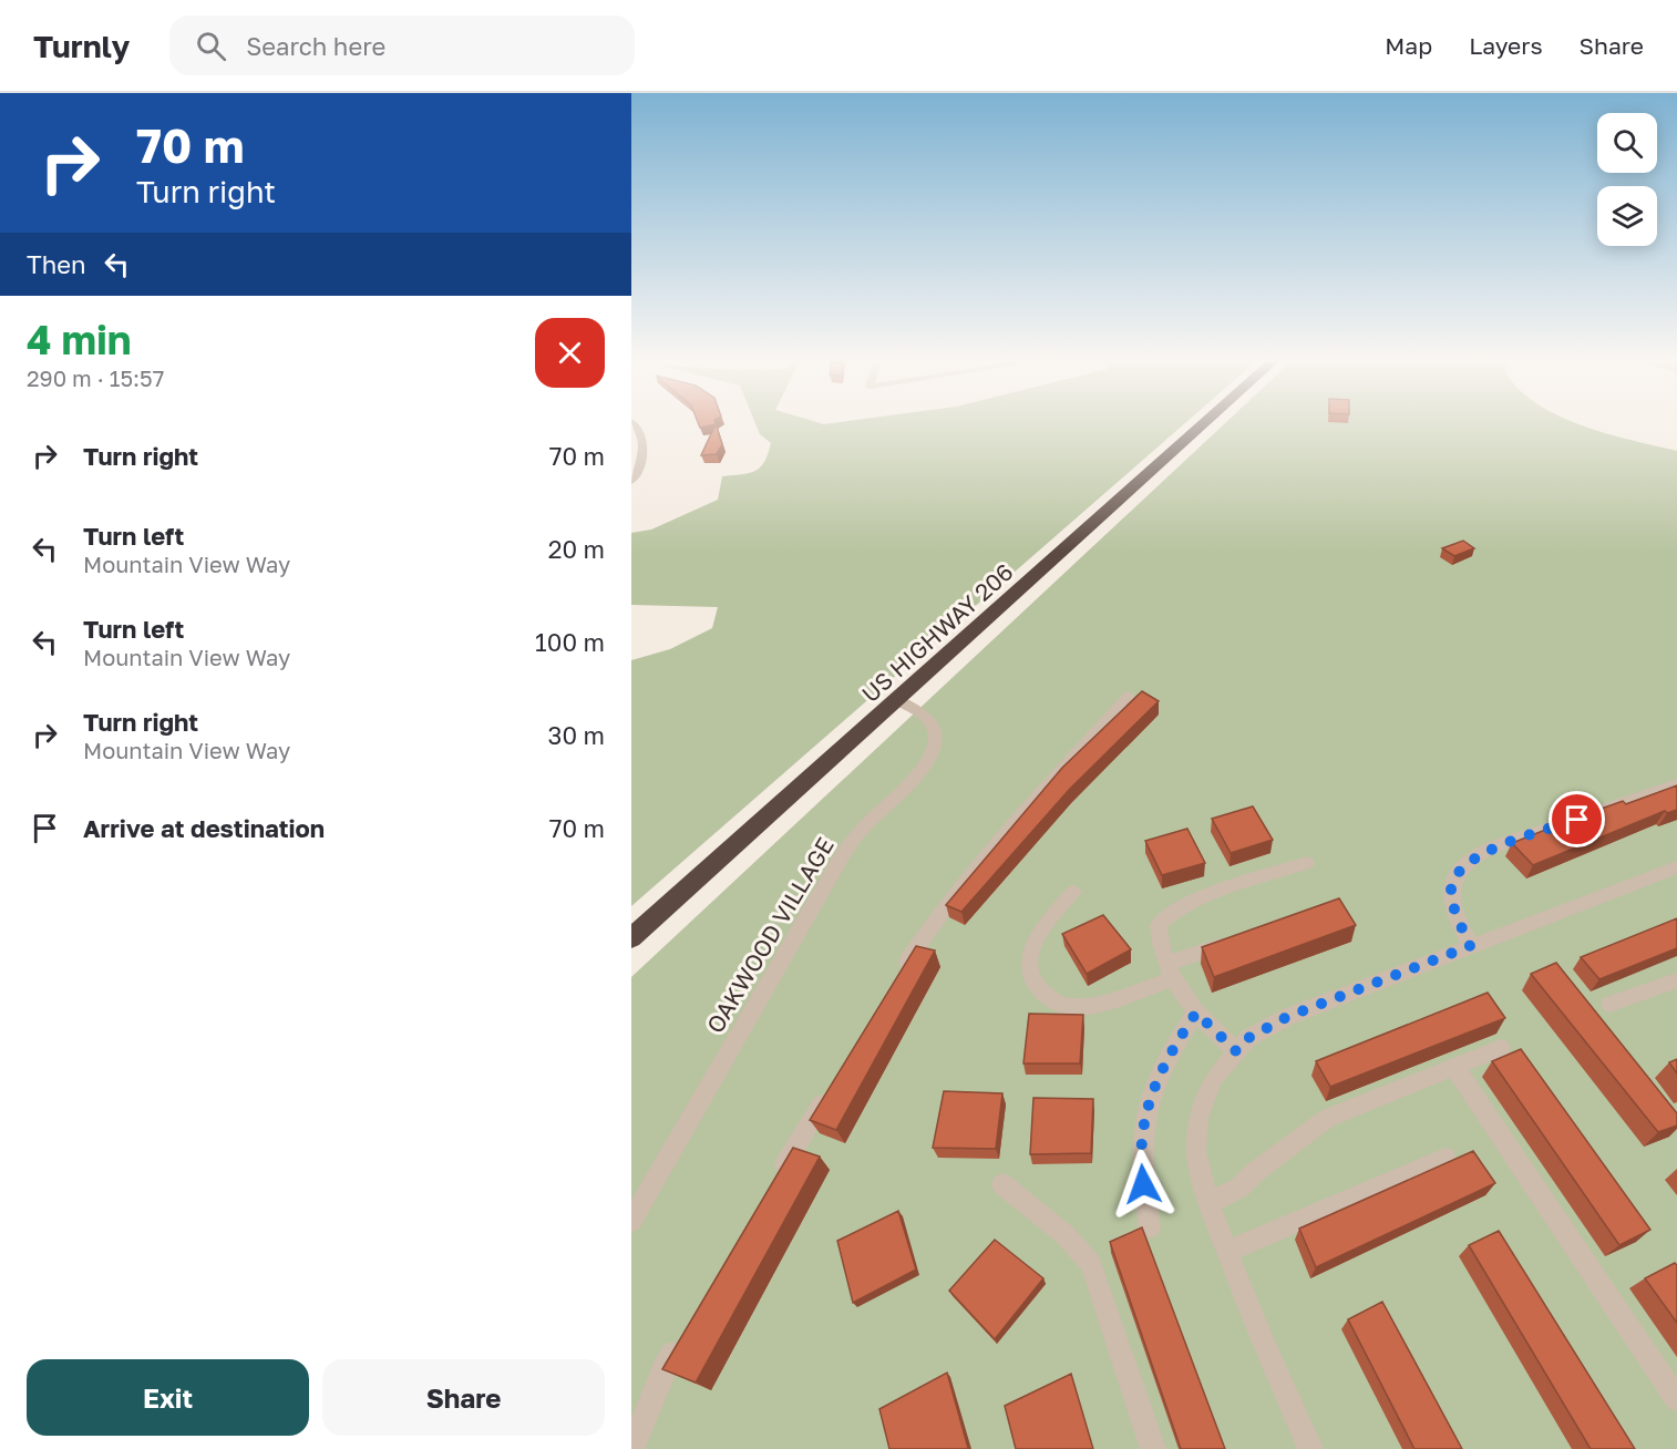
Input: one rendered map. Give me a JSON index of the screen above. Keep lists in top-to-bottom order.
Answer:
{
  "streets": {
    "highway": ["US HIGHWAY 206"],
    "street": ["OAKWOOD VILLAGE"]
  },
  "crossings": [
    ["US HIGHWAY 206", "OAKWOOD VILLAGE"]
  ],
  "page": {
    "header": "Turnly",
    "search": "Search here",
    "nav": ["Map", "Layers", "Share"],
    "turn": ["70 m", "Turn right"],
    "then": "Then",
    "heading": ["4 min", "290 m · 15:57"],
    "list": [
      {
        "name": "Turn right",
        "value": "70 m"
      },
      {
        "name": "Turn left",
        "note": "Mountain View Way",
        "value": "20 m"
      },
      {
        "name": "Turn left",
        "note": "Mountain View Way",
        "value": "100 m"
      },
      {
        "name": "Turn right",
        "note": "Mountain View Way",
        "value": "30 m"
      },
      {
        "name": "Arrive at destination",
        "value": "70 m"
      }
    ],
    "buttons": ["Exit", "Share"]
  }
}
